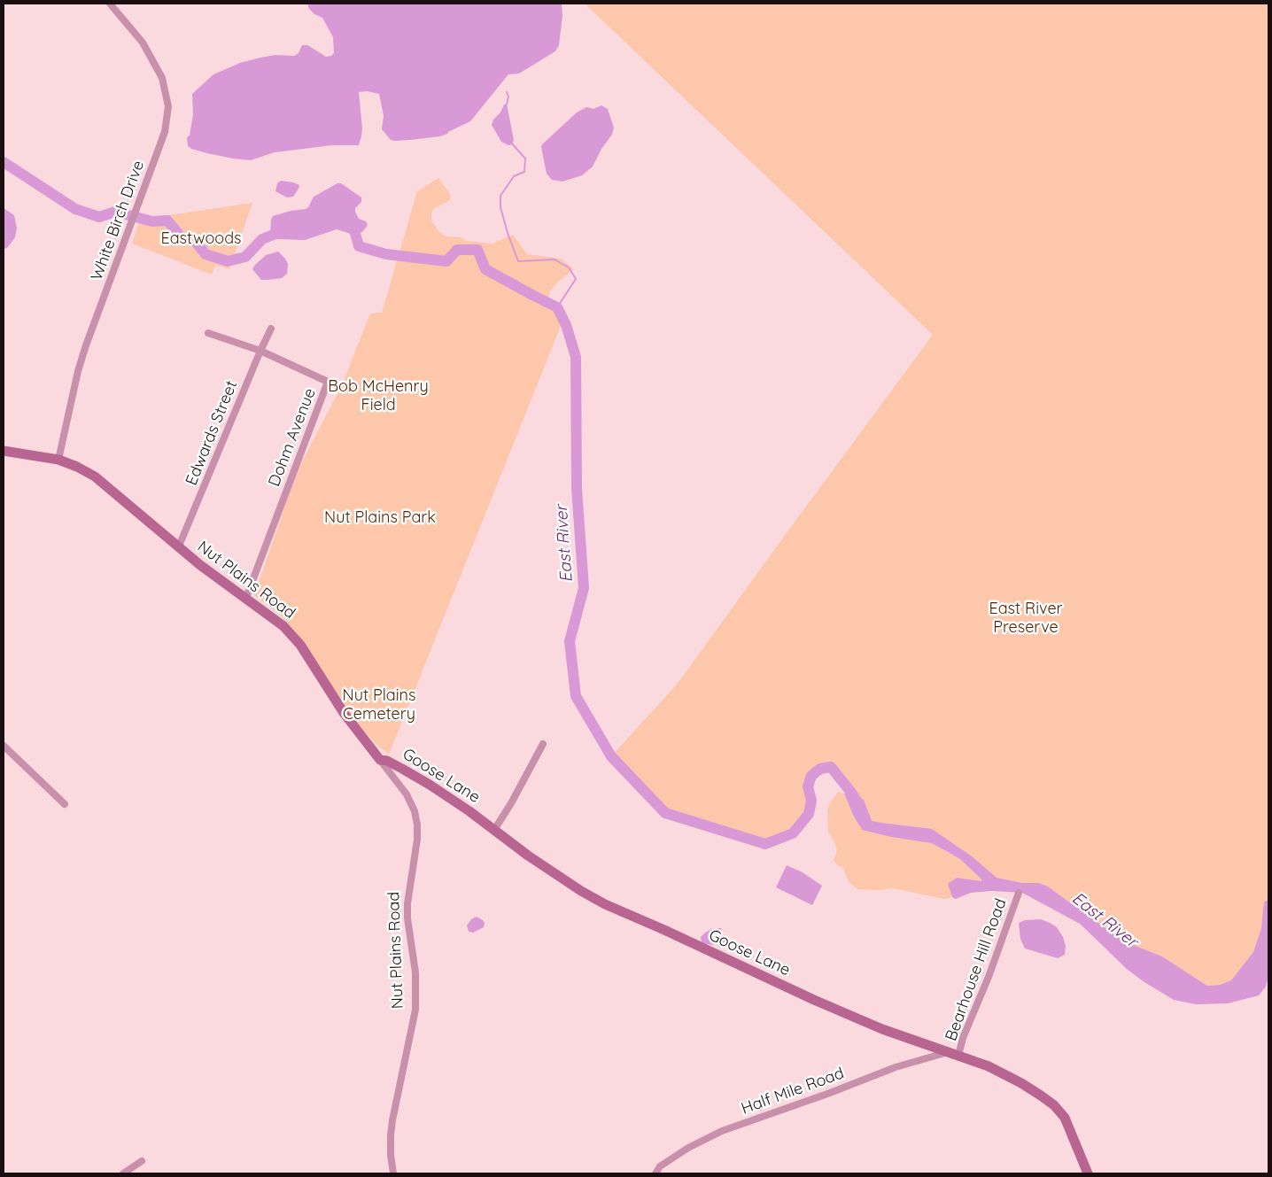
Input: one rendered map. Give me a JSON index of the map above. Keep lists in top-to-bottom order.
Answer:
{
  "streets": {
    "street": [
      "White Birch Drive",
      "Edwards Street",
      "Dohm Avenue",
      "Nut Plains Road",
      "Goose Lane",
      "Bearhouse Hill Road",
      "Half Mile Road"
    ]
  },
  "crossings": [
    ["White Birch Drive", "Nut Plains Road"],
    ["Edwards Street", "Dohm Avenue"],
    ["Edwards Street", "Nut Plains Road"],
    ["Dohm Avenue", "Nut Plains Road"],
    ["Nut Plains Road", "Goose Lane"],
    ["Goose Lane", "Bearhouse Hill Road"],
    ["Goose Lane", "Half Mile Road"],
    ["Bearhouse Hill Road", "Half Mile Road"]
  ],
  "water": ["East River"],
  "parks": [
    "Eastwoods",
    "Bob McHenry Field",
    "Nut Plains Park",
    "East River Preserve",
    "Nut Plains Cemetery"
  ]
}
